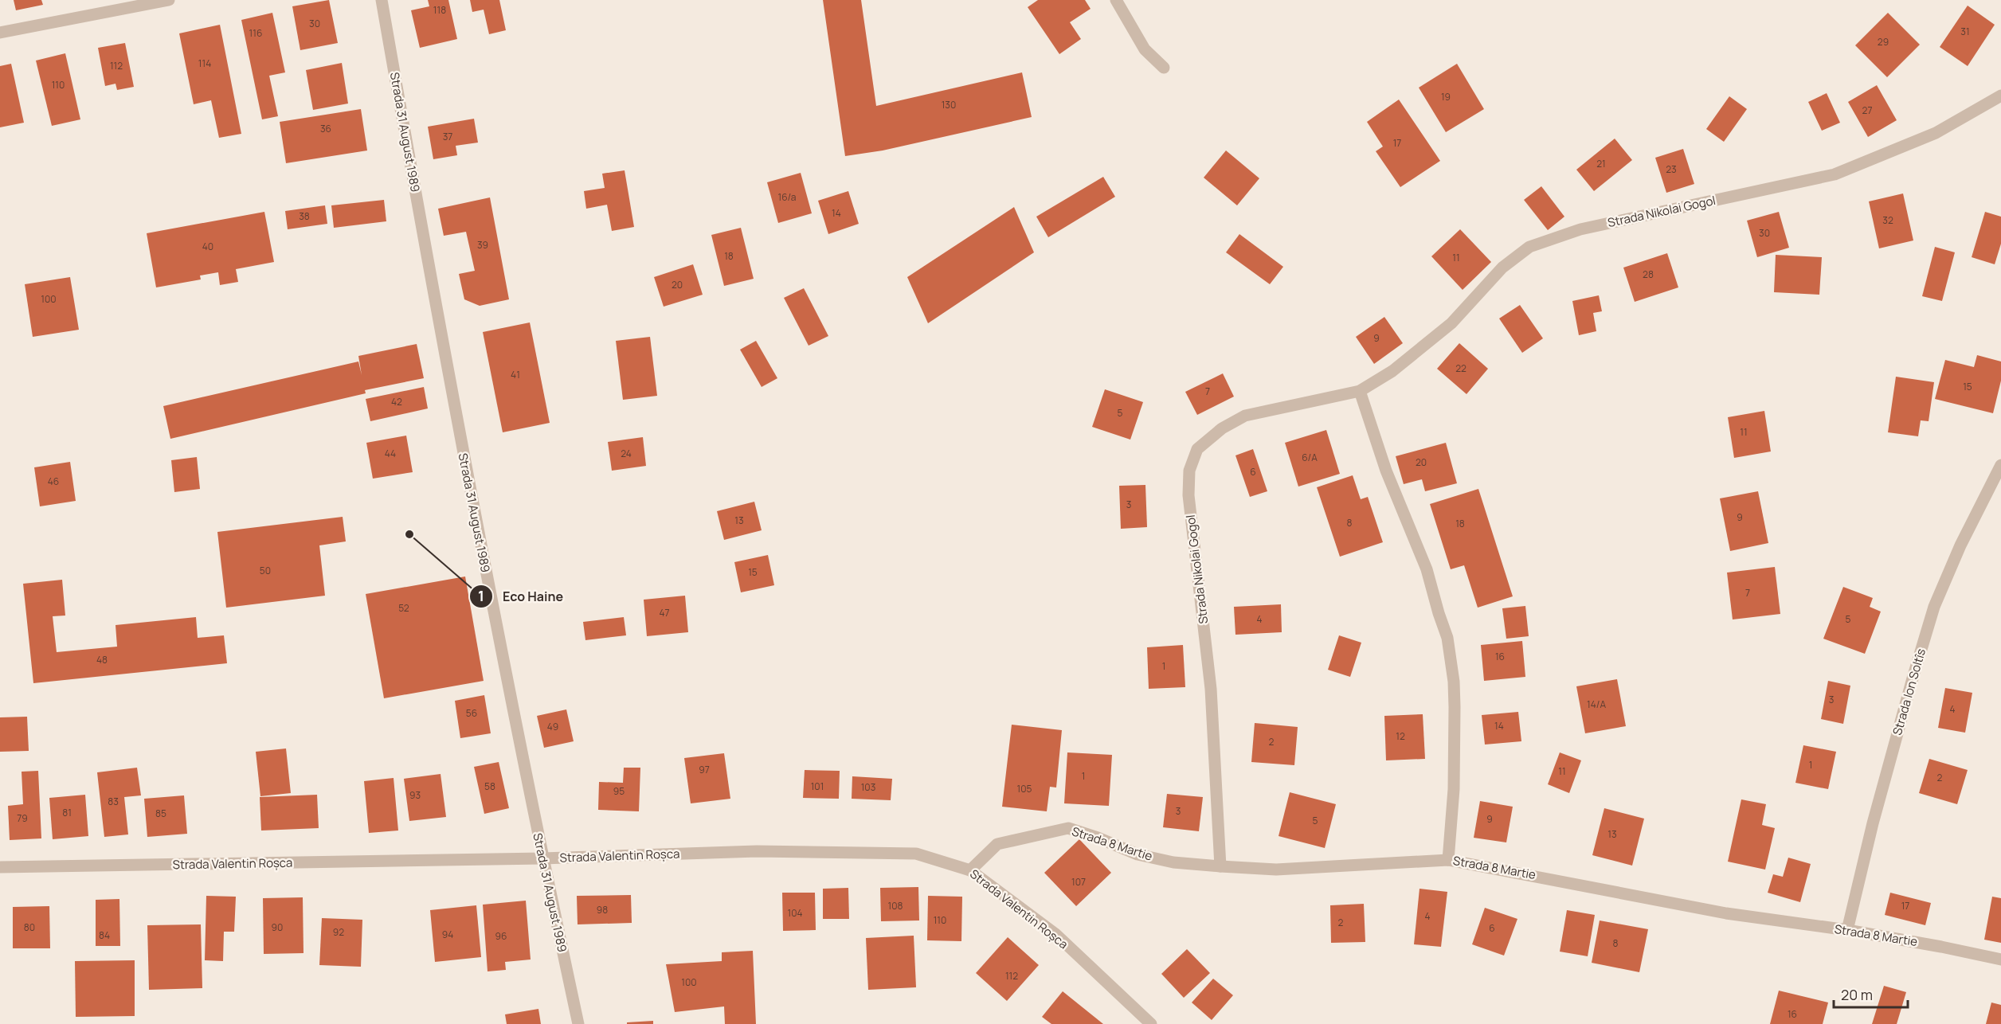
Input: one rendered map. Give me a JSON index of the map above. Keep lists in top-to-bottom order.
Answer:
{
  "streets": {
    "street": [
      "Strada 31 August 1989",
      "Strada Nikolai Gogol",
      "Strada Ion Soltîs",
      "Strada 8 Martie",
      "Strada Valentin Roșca"
    ]
  },
  "crossings": [
    ["Strada 31 August 1989", "Strada Valentin Roșca"],
    ["Strada Nikolai Gogol", "Strada 8 Martie"],
    ["Strada Ion Soltîs", "Strada 8 Martie"],
    ["Strada 8 Martie", "Strada Valentin Roșca"]
  ],
  "places": ["Eco Haine"],
  "house_numbers": [
    "118",
    "30",
    "31",
    "116",
    "29",
    "114",
    "112",
    "110",
    "19",
    "130",
    "27",
    "36",
    "37",
    "17",
    "21",
    "23",
    "16/a",
    "14",
    "38",
    "32",
    "30",
    "39",
    "40",
    "18",
    "11",
    "28",
    "20",
    "100",
    "9",
    "22",
    "41",
    "15",
    "7",
    "42",
    "5",
    "11",
    "44",
    "24",
    "6/A",
    "20",
    "6",
    "46",
    "3",
    "9",
    "13",
    "8",
    "18",
    "50",
    "15",
    "7",
    "52",
    "47",
    "4",
    "5",
    "16",
    "48",
    "1",
    "3",
    "14/A",
    "4",
    "56",
    "14",
    "49",
    "12",
    "2",
    "1",
    "97",
    "11",
    "1",
    "2",
    "58",
    "101",
    "103",
    "105",
    "95",
    "93",
    "83",
    "3",
    "81",
    "85",
    "79",
    "9",
    "5",
    "13",
    "107",
    "108",
    "17",
    "98",
    "104",
    "4",
    "110",
    "2",
    "80",
    "90",
    "6",
    "92",
    "94",
    "84",
    "96",
    "8",
    "112",
    "100",
    "16"
  ],
  "scale_bar": "20 m"
}
